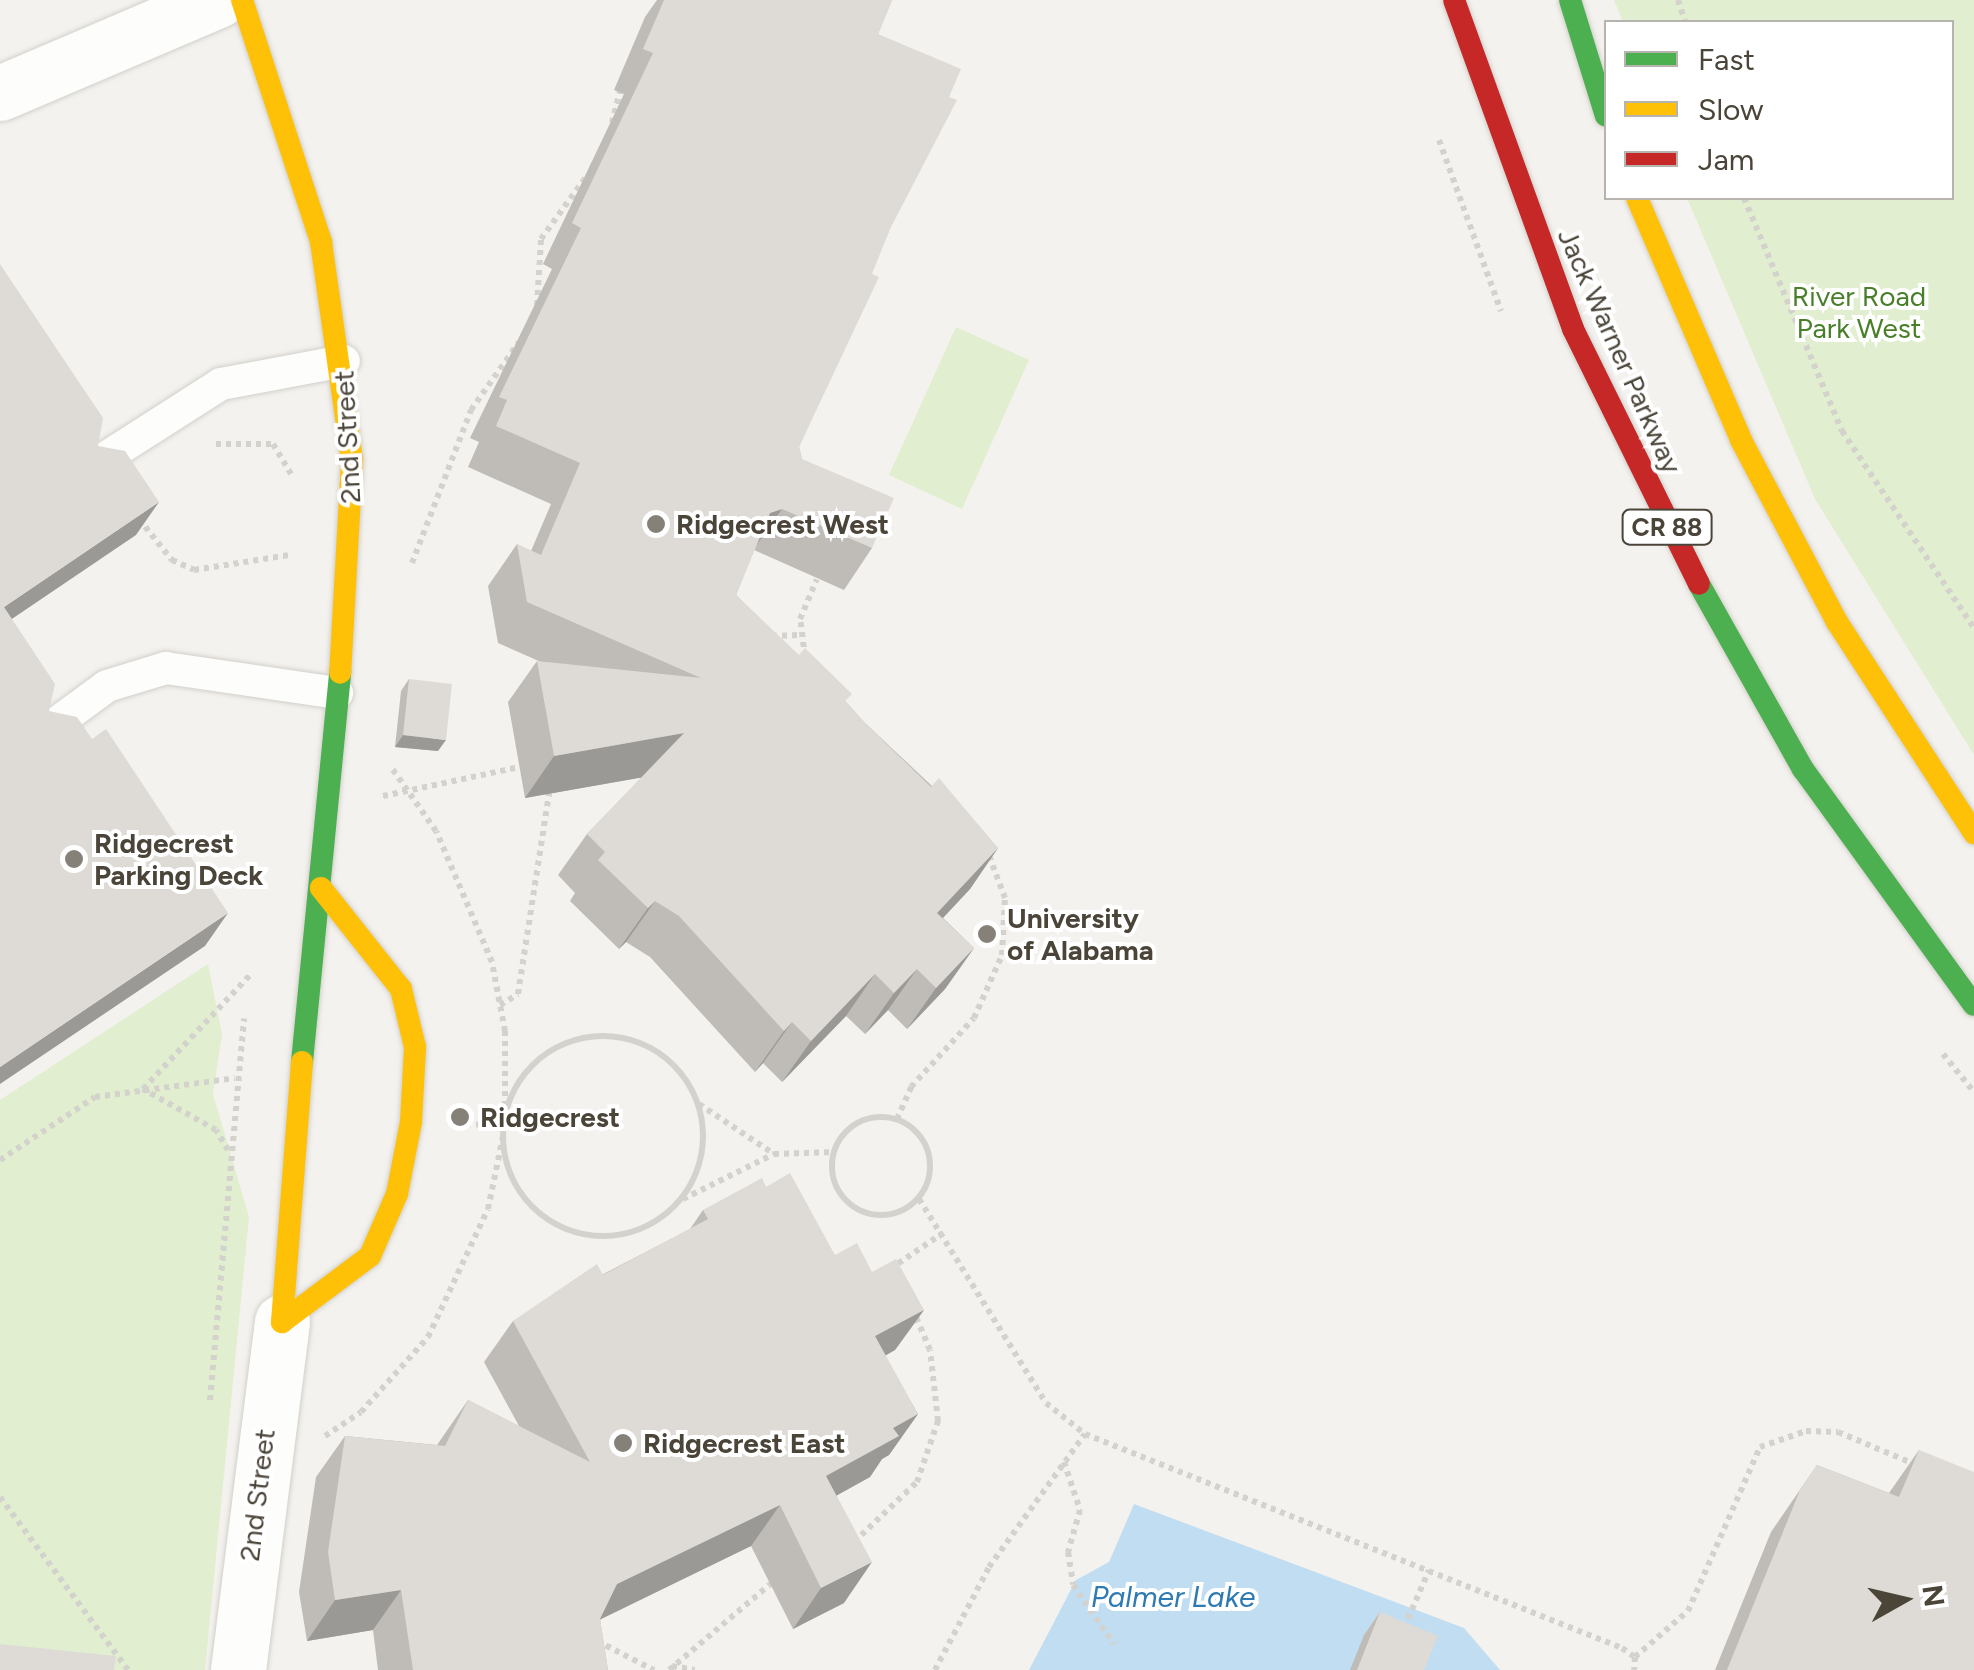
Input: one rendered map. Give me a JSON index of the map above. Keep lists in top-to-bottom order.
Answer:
{
  "streets": {
    "main road": ["Jack Warner Parkway", "2nd Street", "CR 88"]
  },
  "water": ["Palmer Lake"],
  "parks": ["River Road Park West"],
  "places": [
    "Ridgecrest West",
    "Ridgecrest Parking Deck",
    "University of Alabama",
    "Ridgecrest",
    "Ridgecrest East"
  ],
  "legend": ["Fast", "Slow", "Jam"],
  "north": "right"
}
